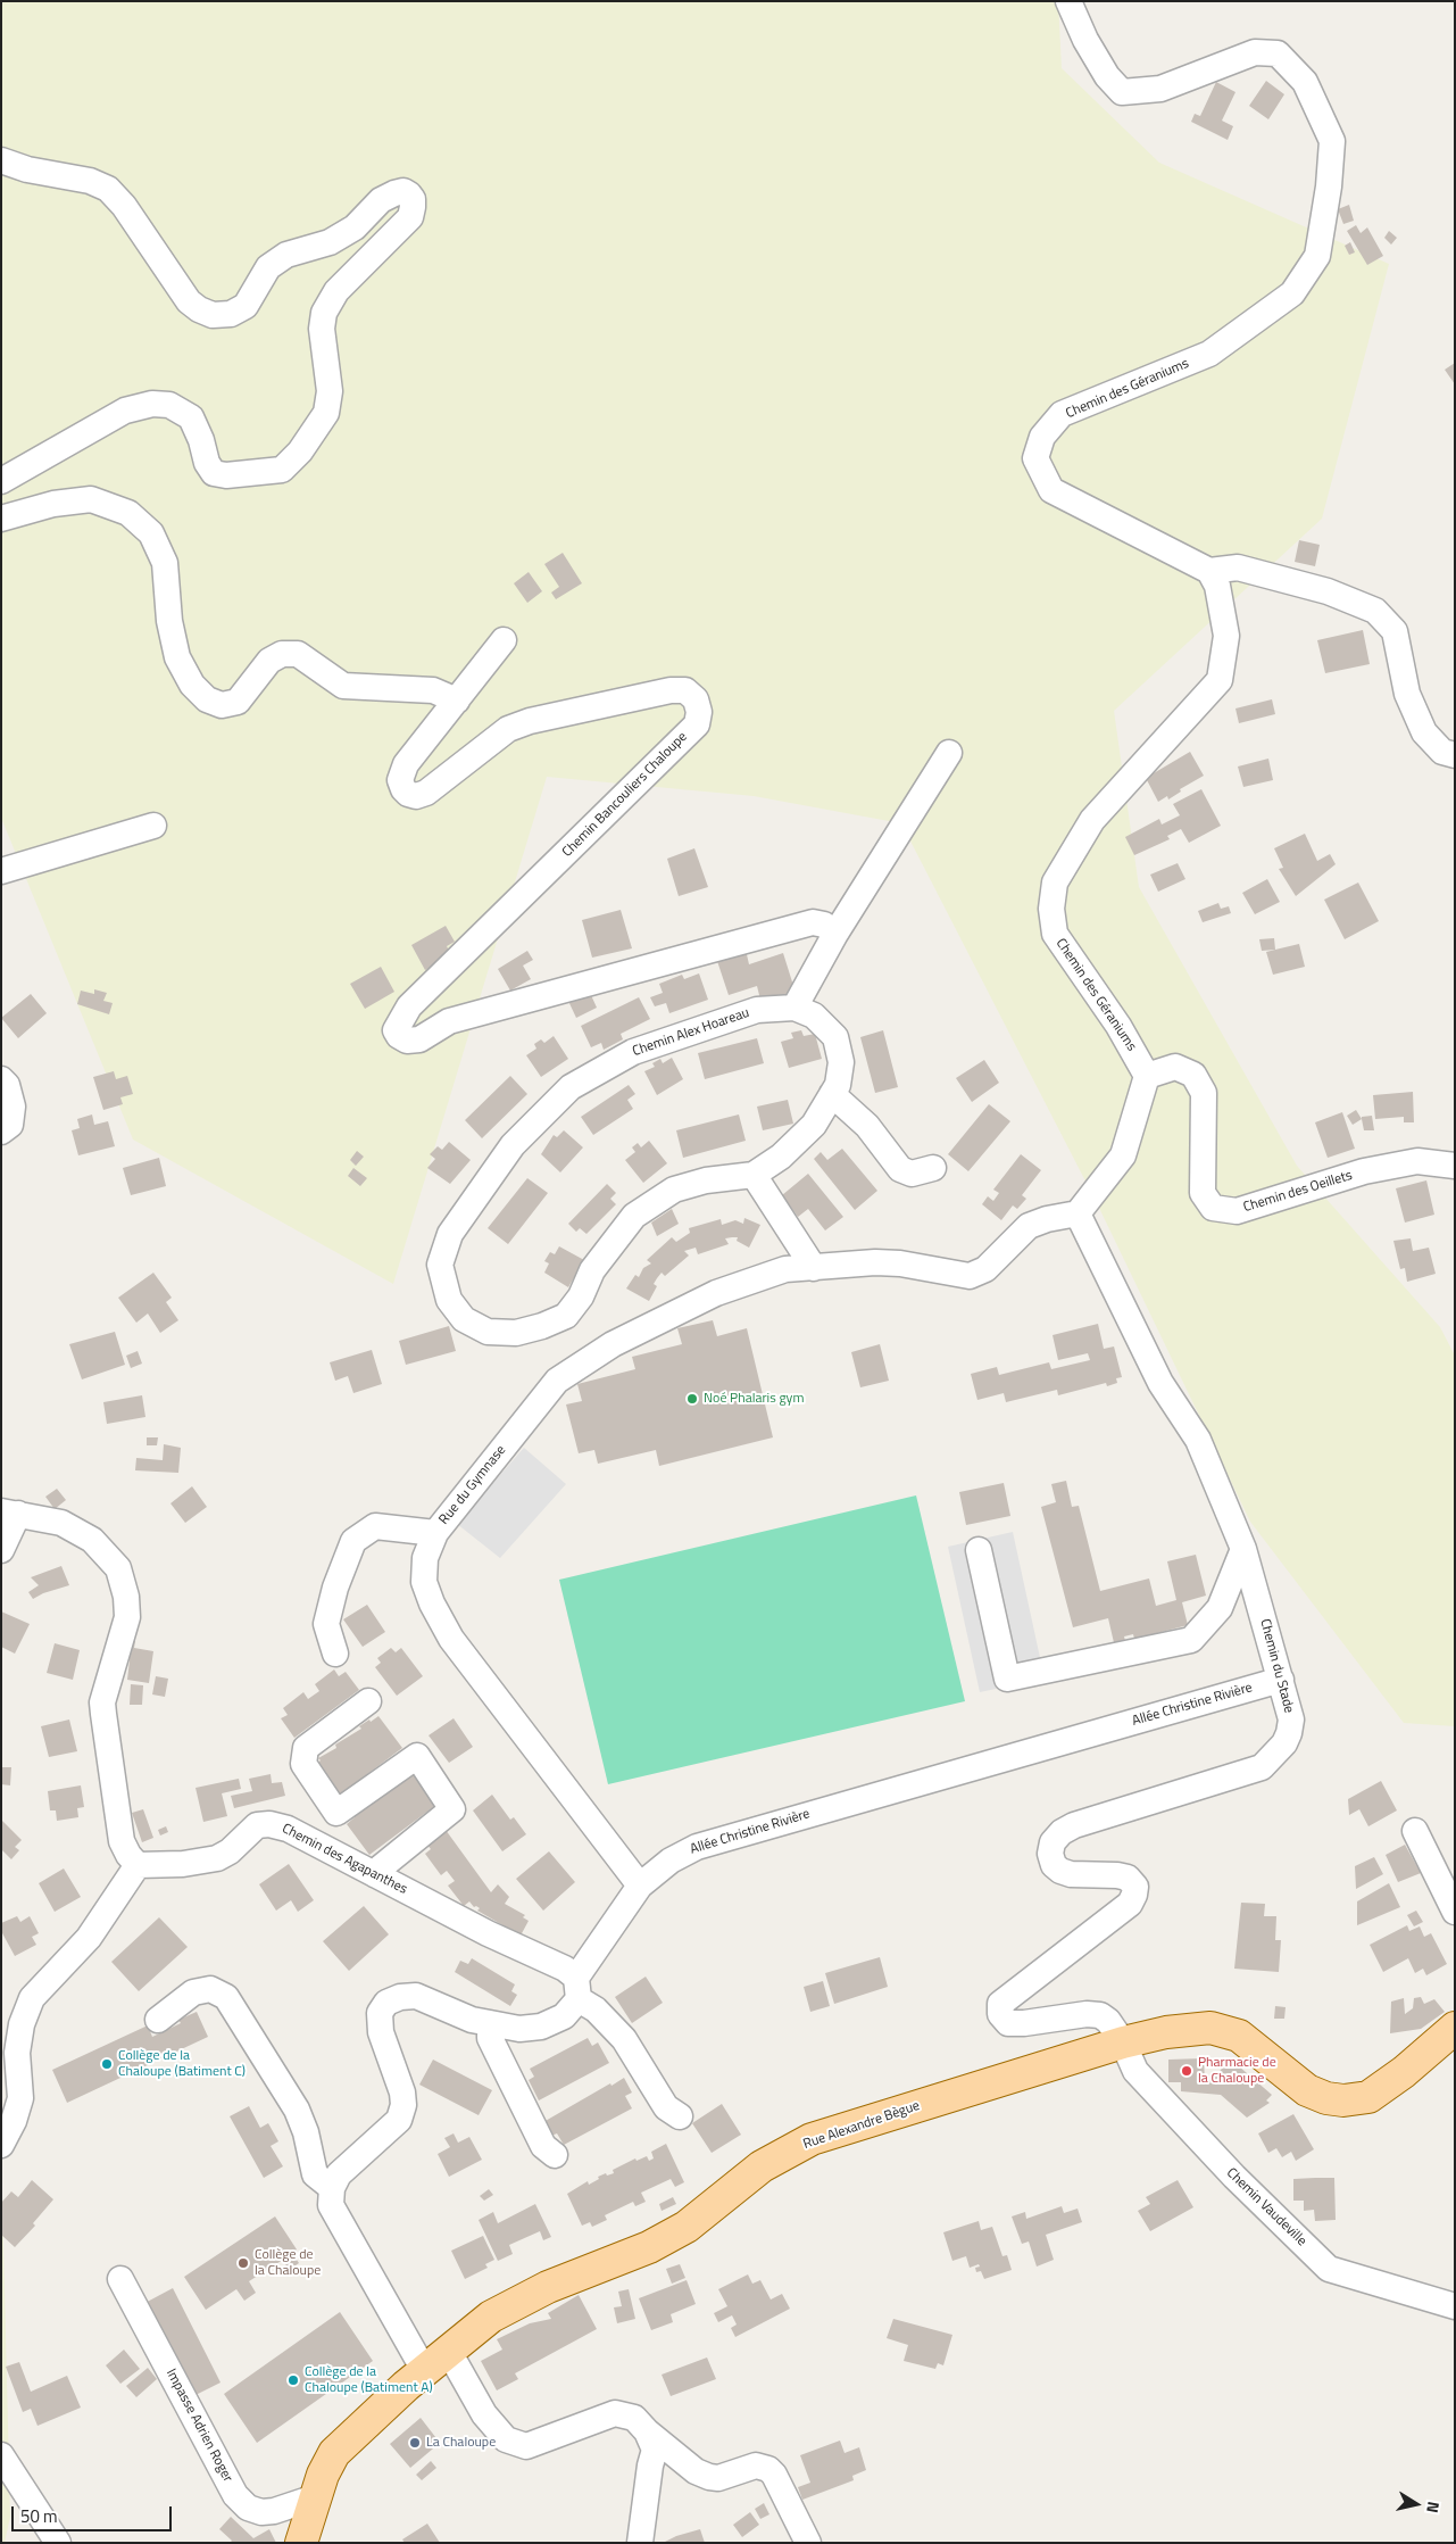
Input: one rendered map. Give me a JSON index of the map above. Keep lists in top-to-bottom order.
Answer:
{
  "streets": {
    "main road": ["Rue Alexandre Bègue"],
    "street": [
      "Chemin des Géraniums",
      "Chemin Bancouliers Chaloupe",
      "Chemin Alex Hoareau",
      "Chemin des Oeillets",
      "Rue du Gymnase",
      "Chemin du Stade",
      "Allée Christine Rivière",
      "Chemin des Agapanthes",
      "Chemin Vaudeville",
      "Impasse Adrien Roger"
    ]
  },
  "crossings": [
    ["Chemin des Géraniums", "Chemin des Oeillets"],
    ["Rue du Gymnase", "Allée Christine Rivière"],
    ["Chemin du Stade", "Allée Christine Rivière"],
    ["Chemin du Stade", "Rue Alexandre Bègue"],
    ["Chemin du Stade", "Chemin Vaudeville"],
    ["Allée Christine Rivière", "Chemin des Agapanthes"],
    ["Rue Alexandre Bègue", "Chemin Vaudeville"],
    ["Rue Alexandre Bègue", "Impasse Adrien Roger"]
  ],
  "places": [
    "Noé Phalaris gym",
    "Collège de la Chaloupe (Batiment C)",
    "Pharmacie de la Chaloupe",
    "Collège de la Chaloupe",
    "Collège de la Chaloupe (Batiment A)",
    "La Chaloupe"
  ],
  "scale_bar": "50 m",
  "north": "right"
}
